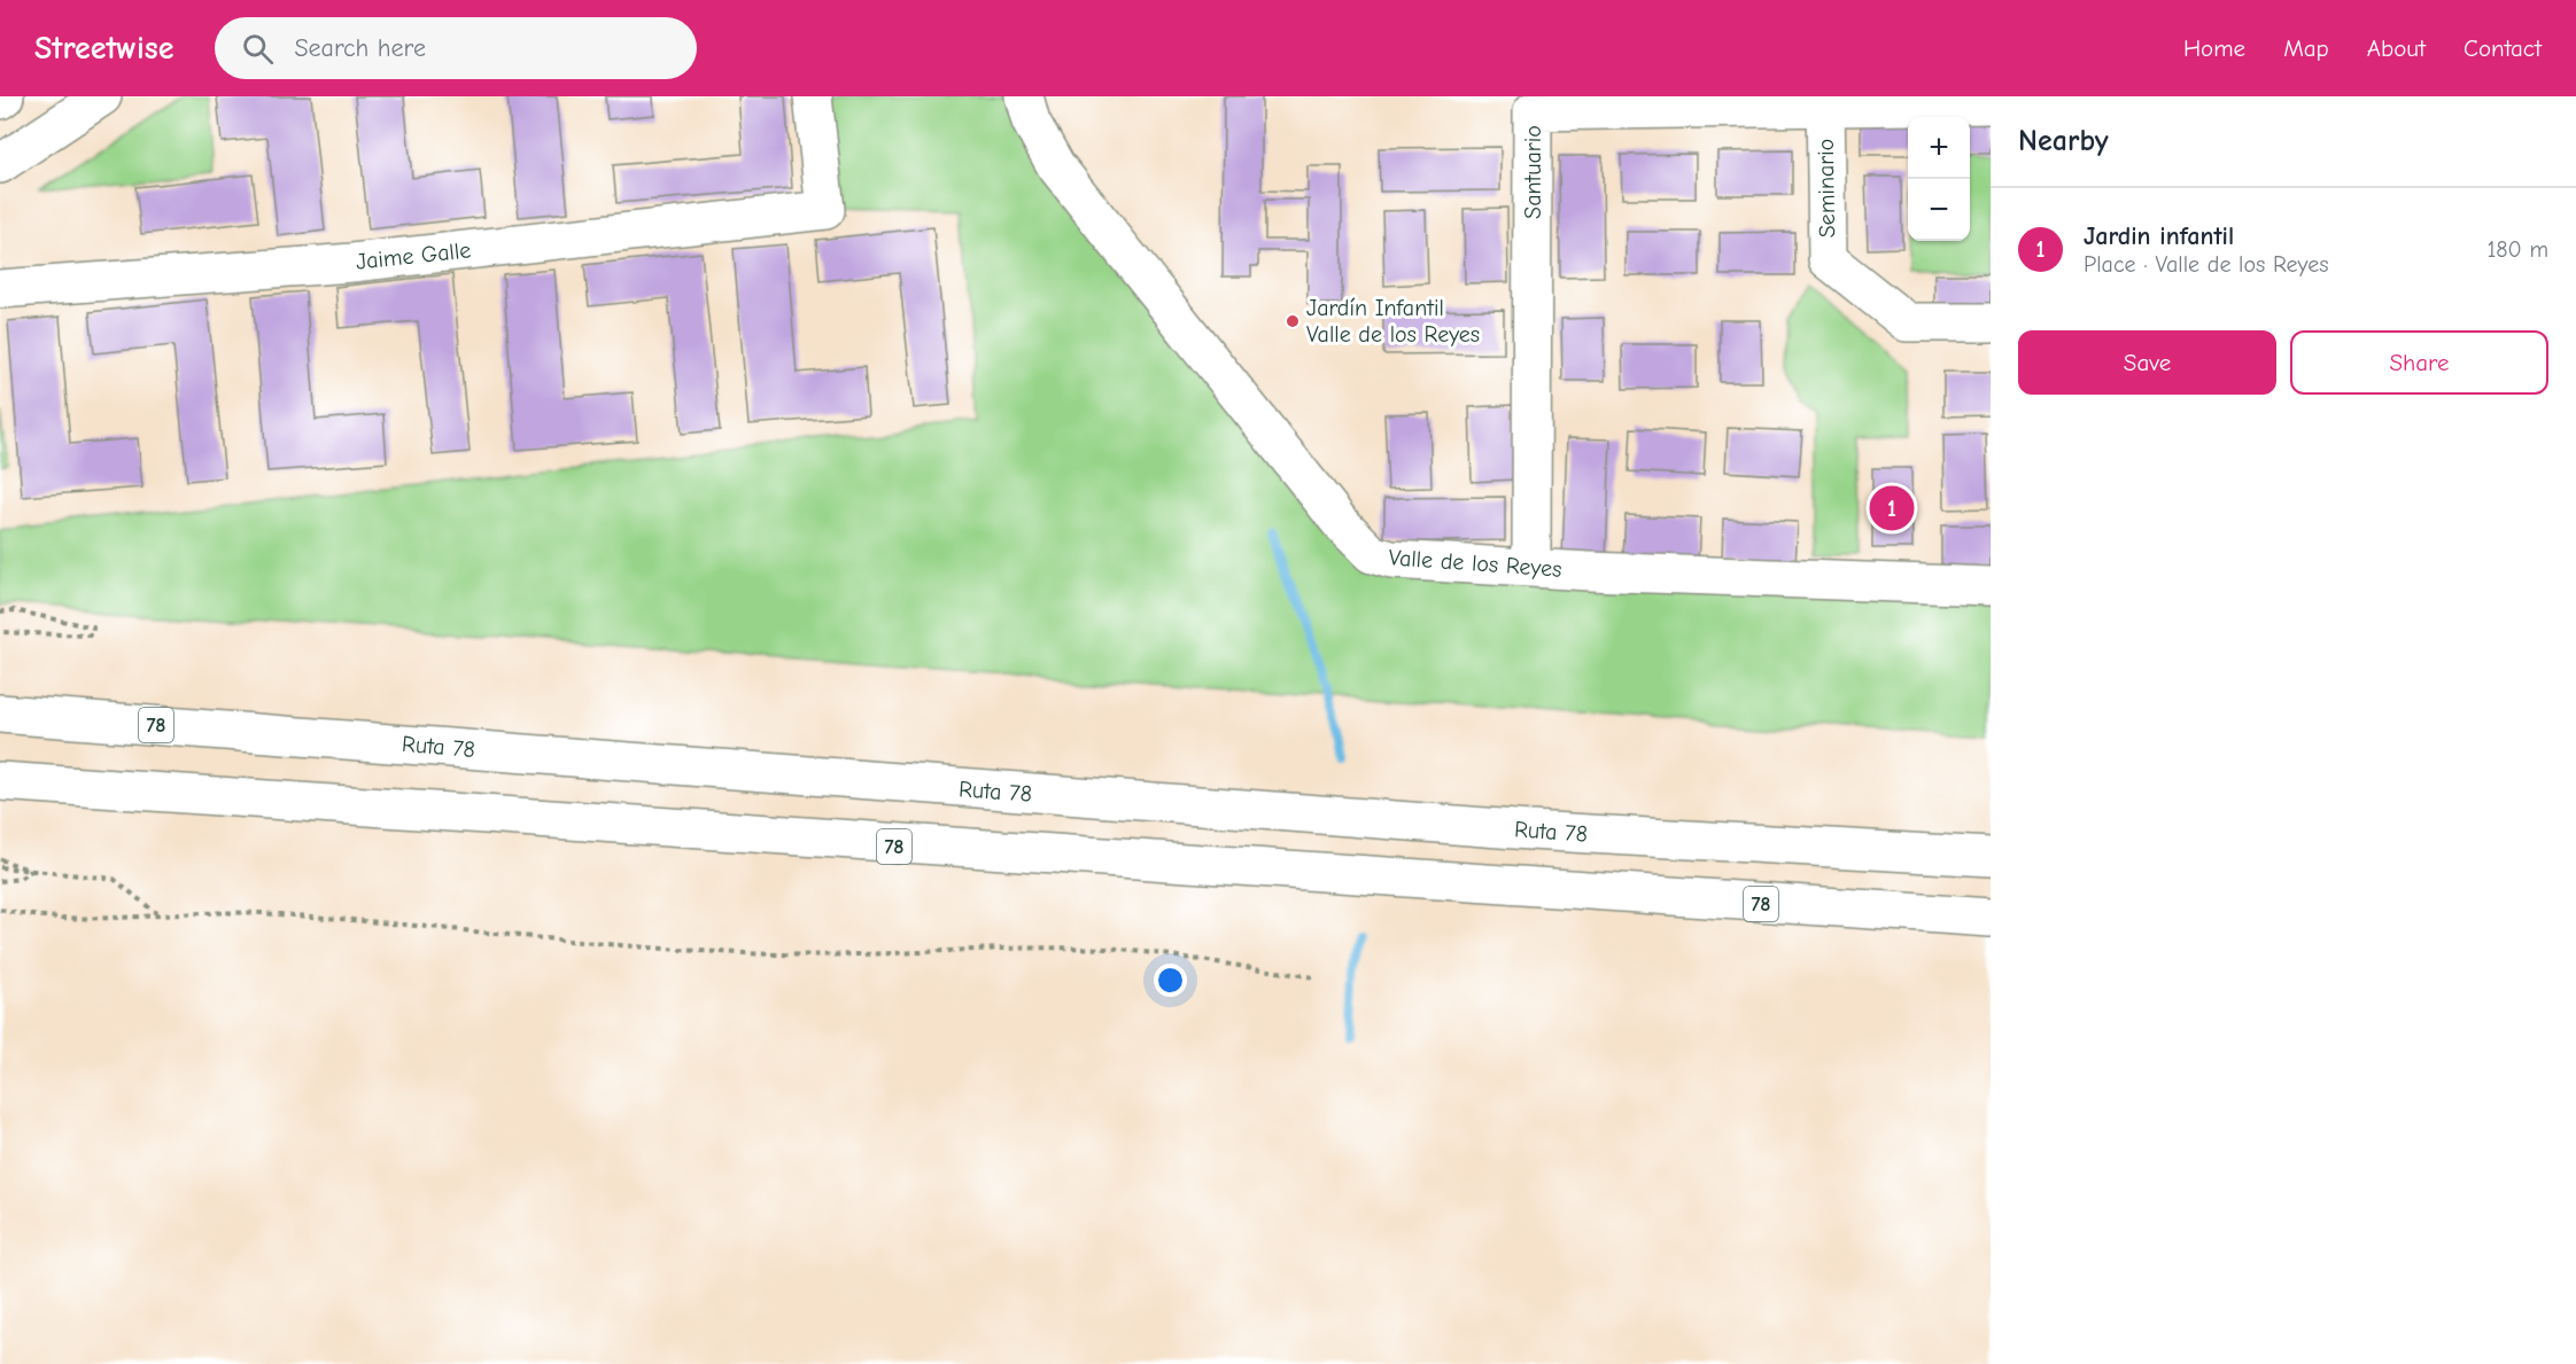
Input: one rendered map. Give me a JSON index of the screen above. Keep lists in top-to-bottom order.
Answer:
{
  "streets": {
    "main road": [
      "Santuario",
      "Seminario",
      "Jaime Galle",
      "Valle de los Reyes",
      "78",
      "Ruta 78"
    ]
  },
  "crossings": [
    ["Santuario", "Seminario"],
    ["Santuario", "Valle de los Reyes"]
  ],
  "places": ["Jardín Infantil Valle de los Reyes"],
  "page": {
    "header": "Streetwise",
    "search": "Search here",
    "nav": [
      "Home",
      "Map",
      "About",
      "Contact"
    ],
    "heading": "Nearby",
    "map_buttons": ["+", "−"],
    "list": [
      {
        "mark": "1",
        "name": "Jardin infantil",
        "note": "Place · Valle de los Reyes",
        "value": "180 m"
      }
    ],
    "buttons": ["Save", "Share"],
    "pins": "1"
  }
}
